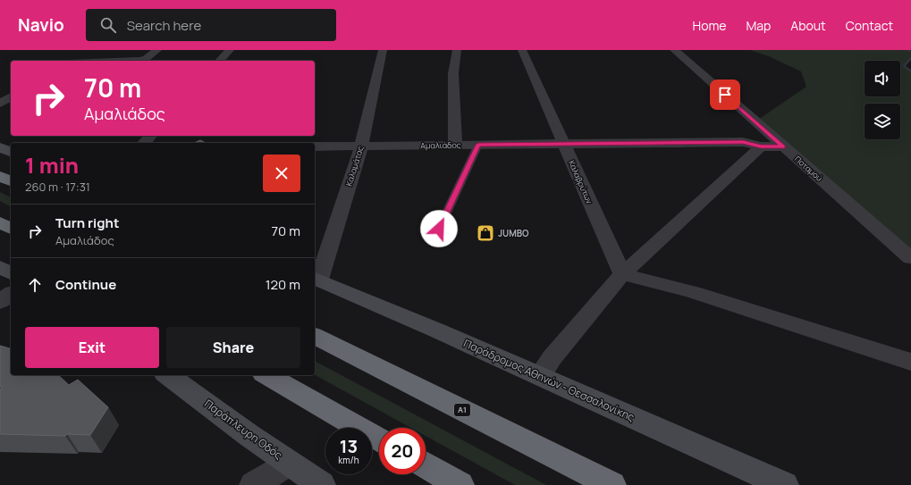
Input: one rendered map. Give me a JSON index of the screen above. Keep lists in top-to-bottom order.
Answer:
{
  "streets": {
    "highway": ["Α1"],
    "main road": ["Παράδρομος Αθηνών - Θεσσαλονίκης", "Παράπλευρη Οδός"],
    "street": [
      "Αμαλιάδος",
      "Καλαμάτας",
      "Ποταμού",
      "Καλαβρύτων"
    ]
  },
  "crossings": [
    ["Αμαλιάδος", "Καλαμάτας"],
    ["Αμαλιάδος", "Ποταμού"],
    ["Αμαλιάδος", "Καλαβρύτων"],
    ["Καλαμάτας", "Παράδρομος Αθηνών - Θεσσαλονίκης"]
  ],
  "places": {
    "shop": ["JUMBO"]
  },
  "page": {
    "header": "Navio",
    "search": "Search here",
    "nav": [
      "Home",
      "Map",
      "About",
      "Contact"
    ],
    "turn": ["70 m", "Αμαλιάδος"],
    "heading": ["1 min", "260 m · 17:31"],
    "list": [
      {
        "name": "Turn right",
        "note": "Αμαλιάδος",
        "value": "70 m"
      },
      {
        "name": "Continue",
        "value": "120 m"
      }
    ],
    "buttons": ["Exit", "Share"],
    "speed": "13 km/h",
    "limit": "20"
  }
}
